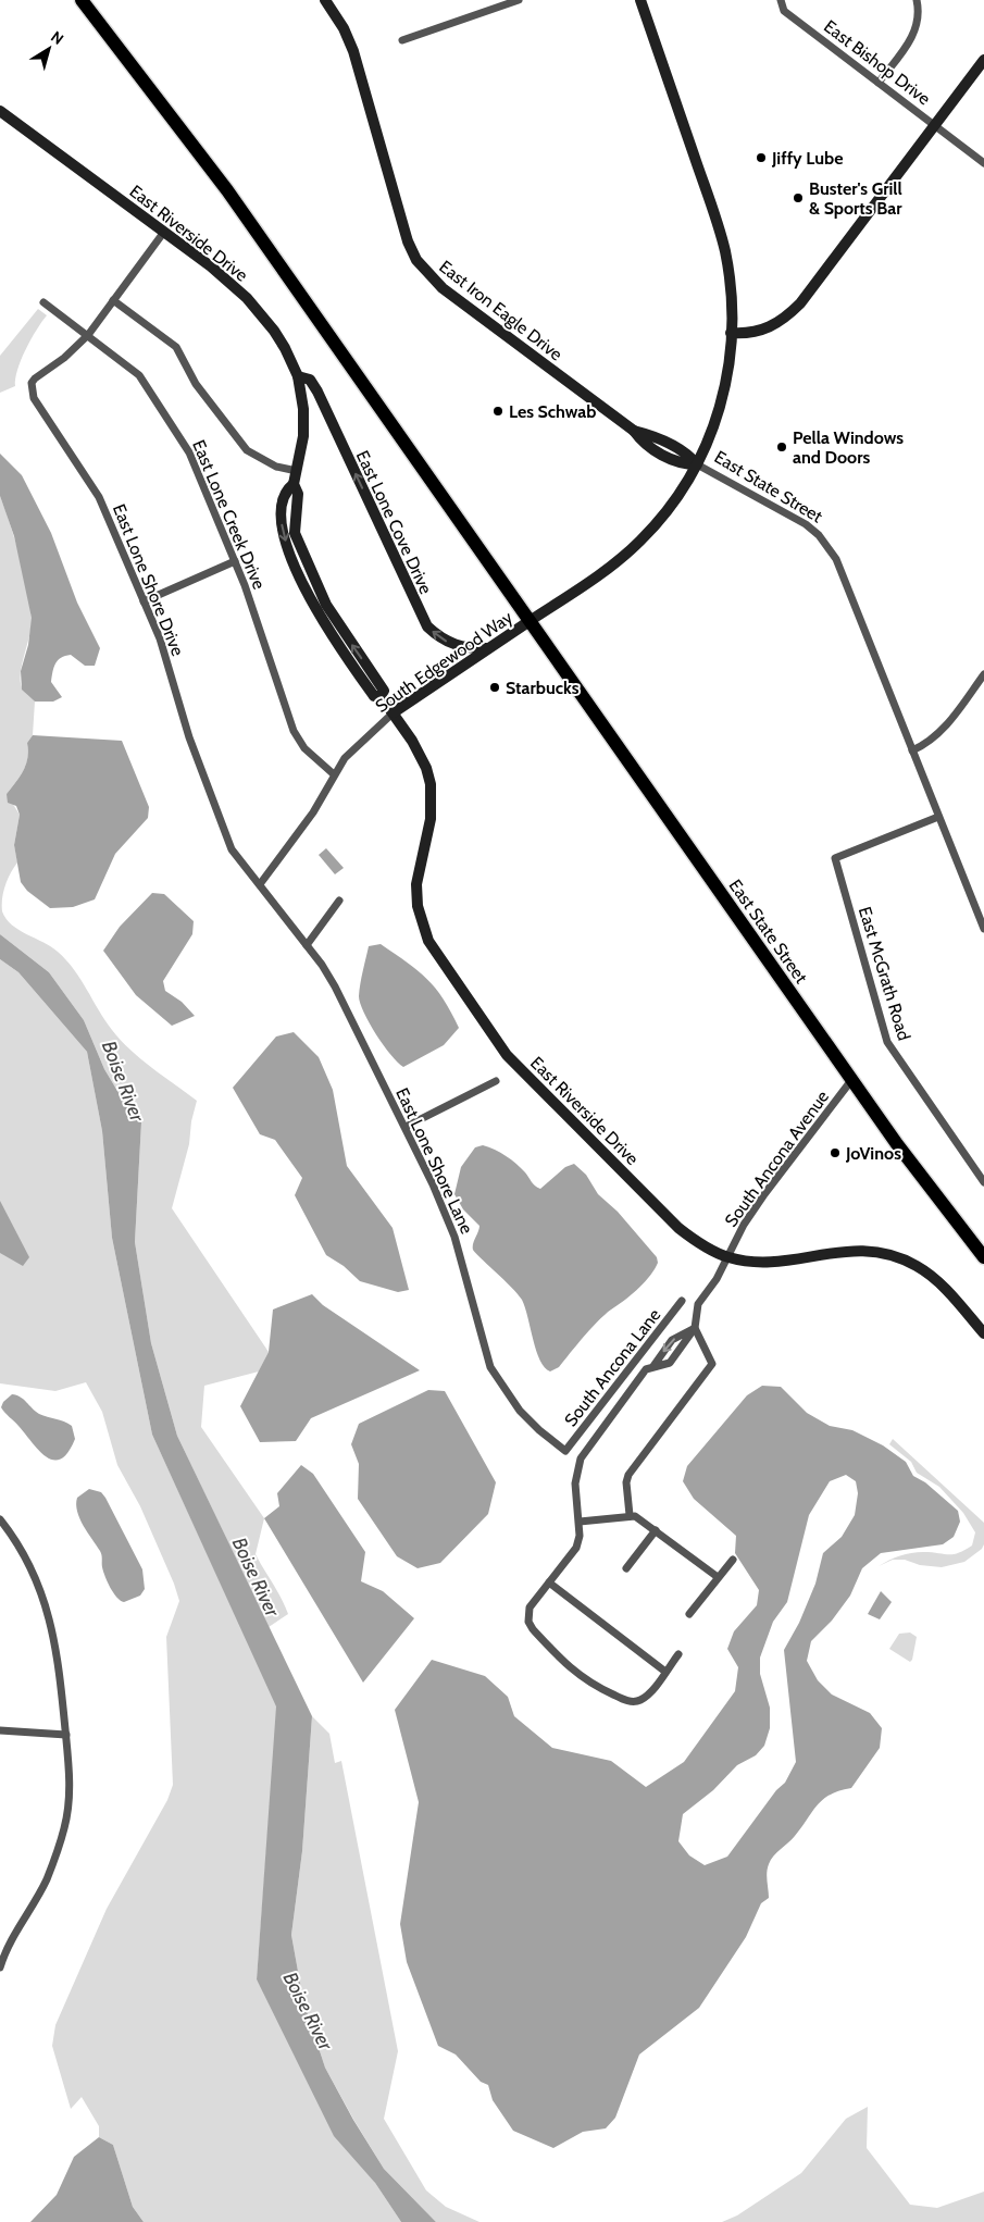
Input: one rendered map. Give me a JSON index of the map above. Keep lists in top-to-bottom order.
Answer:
{
  "streets": {
    "highway": ["East State Street"],
    "street": [
      "East Bishop Drive",
      "East Riverside Drive",
      "East Iron Eagle Drive",
      "East Lone Creek Drive",
      "East Lone Cove Drive",
      "East Lone Shore Drive",
      "South Edgewood Way",
      "East McGrath Road",
      "South Ancona Avenue",
      "East Lone Shore Lane",
      "South Ancona Lane"
    ]
  },
  "crossings": [
    ["East Riverside Drive", "East Lone Cove Drive"],
    ["East Riverside Drive", "South Edgewood Way"],
    ["East Riverside Drive", "South Ancona Avenue"],
    ["East Iron Eagle Drive", "East State Street"],
    ["East Iron Eagle Drive", "South Edgewood Way"],
    ["East State Street", "South Edgewood Way"],
    ["East State Street", "East McGrath Road"],
    ["East State Street", "South Ancona Avenue"],
    ["East Lone Creek Drive", "East Lone Shore Drive"],
    ["East Lone Creek Drive", "South Edgewood Way"],
    ["East Lone Cove Drive", "South Edgewood Way"],
    ["East Lone Shore Drive", "South Edgewood Way"],
    ["East Lone Shore Drive", "East Lone Shore Lane"],
    ["South Edgewood Way", "East Lone Shore Lane"],
    ["East Lone Shore Lane", "South Ancona Lane"]
  ],
  "one_way": ["East Lone Cove Drive"],
  "water": ["Boise River"],
  "places": [
    "Jiffy Lube",
    "Buster's Grill & Sports Bar",
    "Les Schwab",
    "Pella Windows and Doors",
    "Starbucks",
    "JoVinos"
  ],
  "north": "top right"
}
